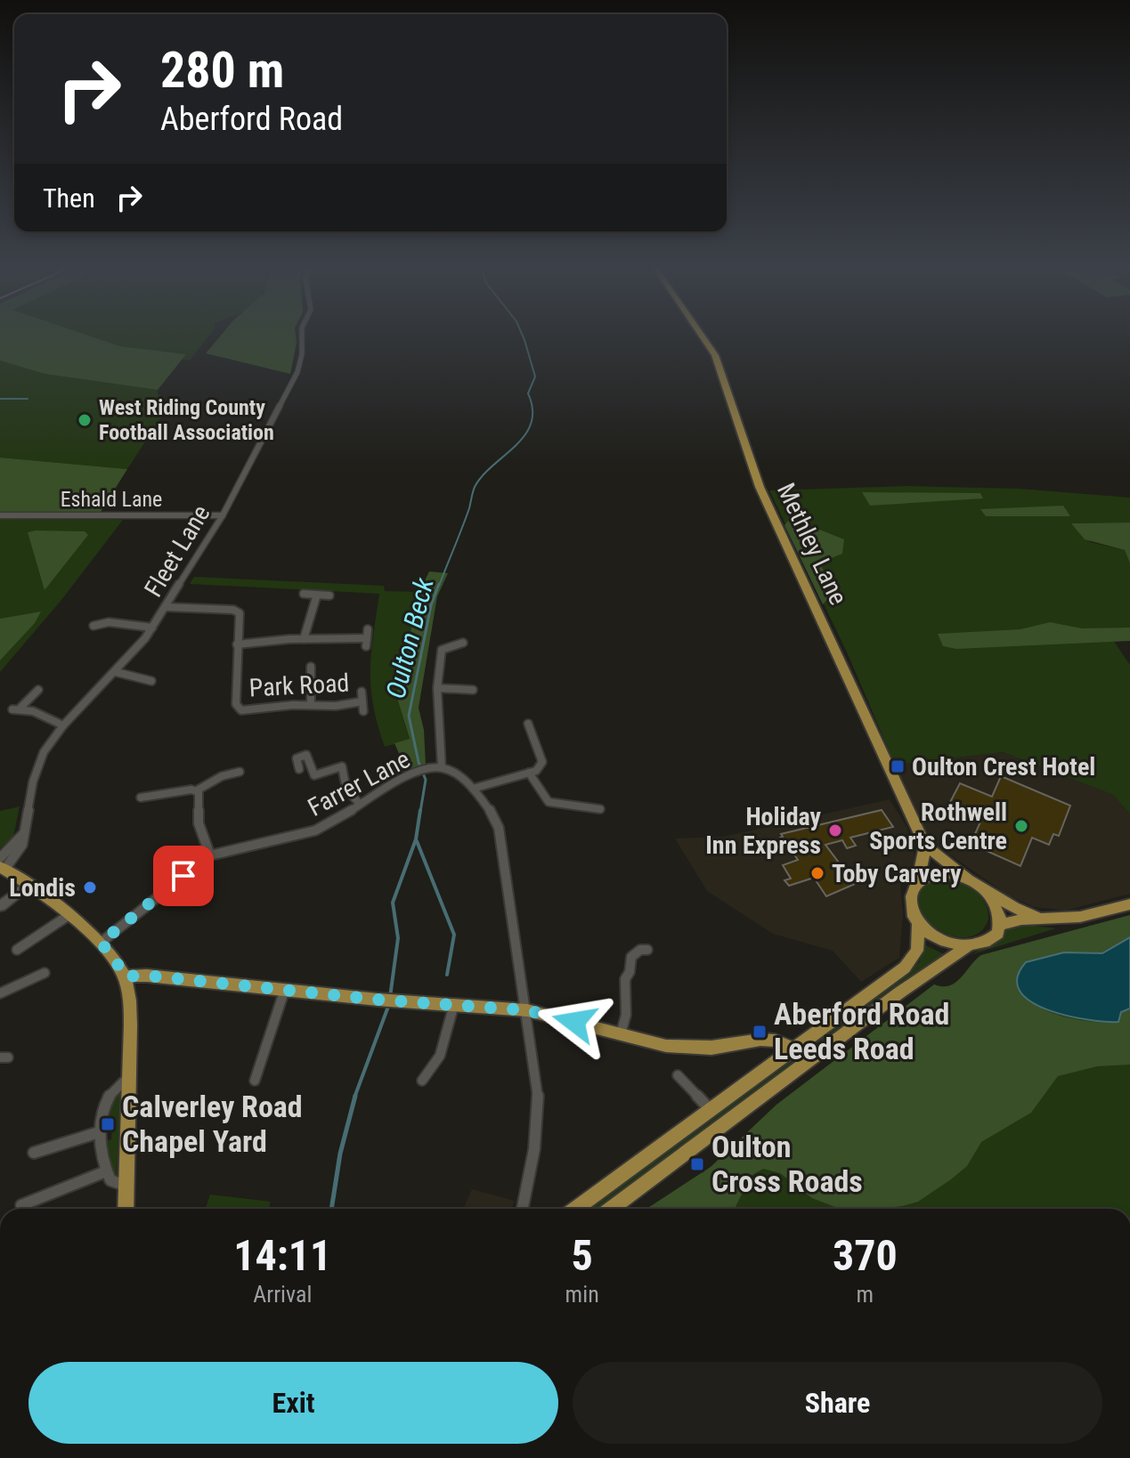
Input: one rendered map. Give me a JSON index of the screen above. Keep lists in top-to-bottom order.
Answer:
{
  "streets": {
    "main road": ["Methley Lane"],
    "street": [
      "Eshald Lane",
      "Fleet Lane",
      "Park Road",
      "Farrer Lane"
    ]
  },
  "crossings": [
    ["Eshald Lane", "Fleet Lane"],
    ["Fleet Lane", "Park Road"]
  ],
  "water": ["Oulton Beck"],
  "places": {
    "other": [
      "West Riding County Football Association",
      "Rothwell Sports Centre",
      "Holiday Inn Express",
      "Toby Carvery",
      "Londis"
    ],
    "transit": [
      "Oulton Crest Hotel",
      "Aberford Road Leeds Road",
      "Calverley Road Chapel Yard",
      "Oulton Cross Roads"
    ]
  },
  "page": {
    "turn": ["280 m", "Aberford Road"],
    "then": "Then",
    "eta": [
      "14:11",
      "Arrival",
      "5",
      "min",
      "370",
      "m"
    ],
    "buttons": ["Exit", "Share"]
  }
}
